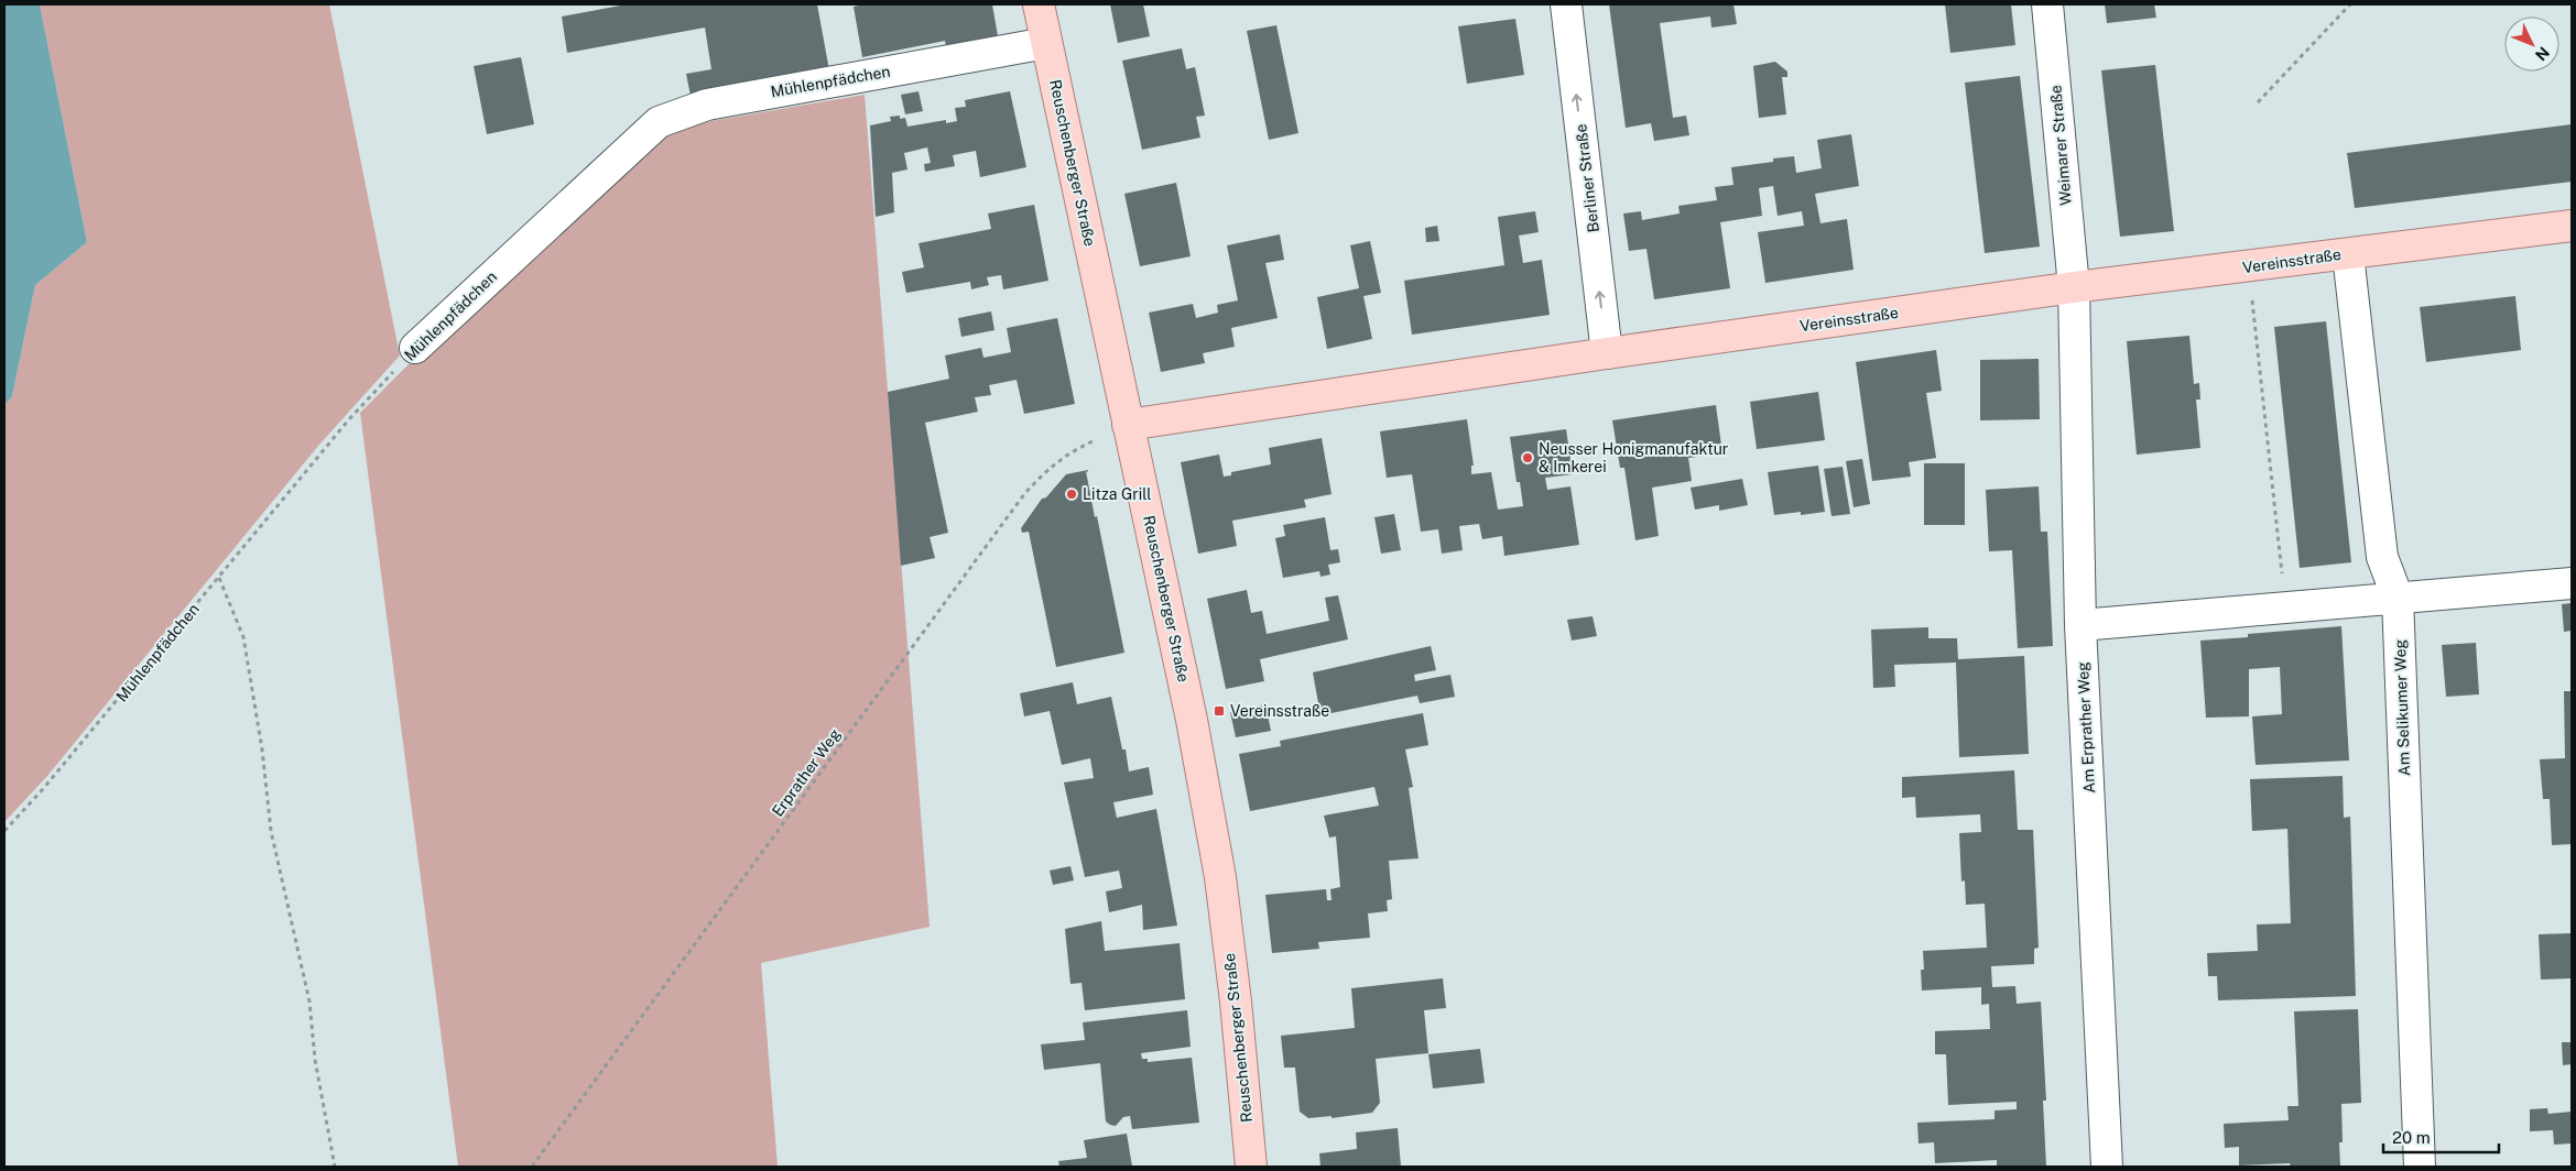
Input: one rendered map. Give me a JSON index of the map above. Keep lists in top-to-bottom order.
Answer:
{
  "streets": {
    "main road": ["Reuschenberger Straße", "Vereinsstraße"],
    "street": [
      "Mühlenpfädchen",
      "Weimarer Straße",
      "Berliner Straße",
      "Am Selikumer Weg",
      "Am Erprather Weg"
    ],
    "path": ["Erprather Weg"]
  },
  "crossings": [
    ["Mühlenpfädchen", "Reuschenberger Straße"],
    ["Weimarer Straße", "Vereinsstraße"],
    ["Weimarer Straße", "Am Erprather Weg"],
    ["Reuschenberger Straße", "Vereinsstraße"],
    ["Reuschenberger Straße", "Erprather Weg"],
    ["Berliner Straße", "Vereinsstraße"],
    ["Vereinsstraße", "Am Selikumer Weg"],
    ["Vereinsstraße", "Am Erprather Weg"],
    ["Vereinsstraße", "Erprather Weg"]
  ],
  "one_way": ["Berliner Straße"],
  "places": {
    "other": ["Neusser Honigmanufaktur & Imkerei", "Litza Grill"],
    "transit": ["Vereinsstraße"]
  },
  "scale_bar": "20 m",
  "north": "bottom right"
}
